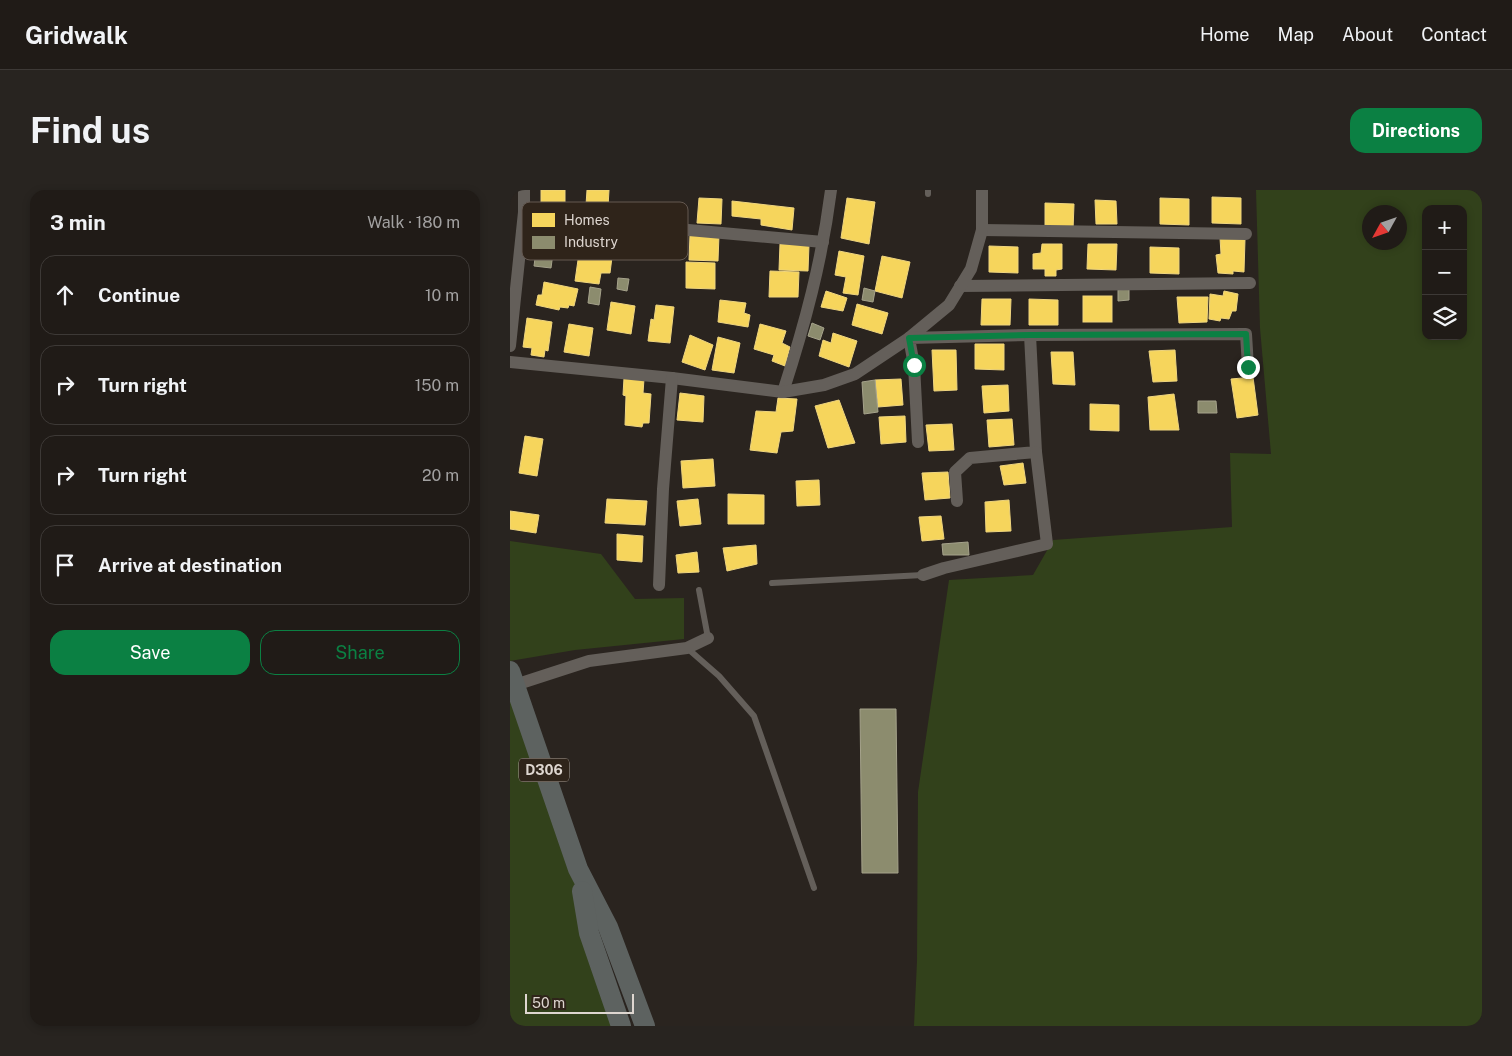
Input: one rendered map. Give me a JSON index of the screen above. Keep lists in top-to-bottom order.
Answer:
{
  "streets": {
    "main road": ["D306"]
  },
  "legend": ["Homes", "Industry"],
  "scale_bar": "50 m",
  "north": "bottom left",
  "page": {
    "header": "Gridwalk",
    "nav": [
      "Home",
      "Map",
      "About",
      "Contact"
    ],
    "buttons": [
      "Directions",
      ["Save", "Share"]
    ],
    "title": "Find us",
    "heading": ["3 min", "Walk · 180 m"],
    "map_buttons": ["+", "−"],
    "list": [
      ["Continue", "10 m"],
      ["Turn right", "150 m"],
      ["Turn right", "20 m"],
      "Arrive at destination"
    ],
    "scale": "50 m"
  }
}
